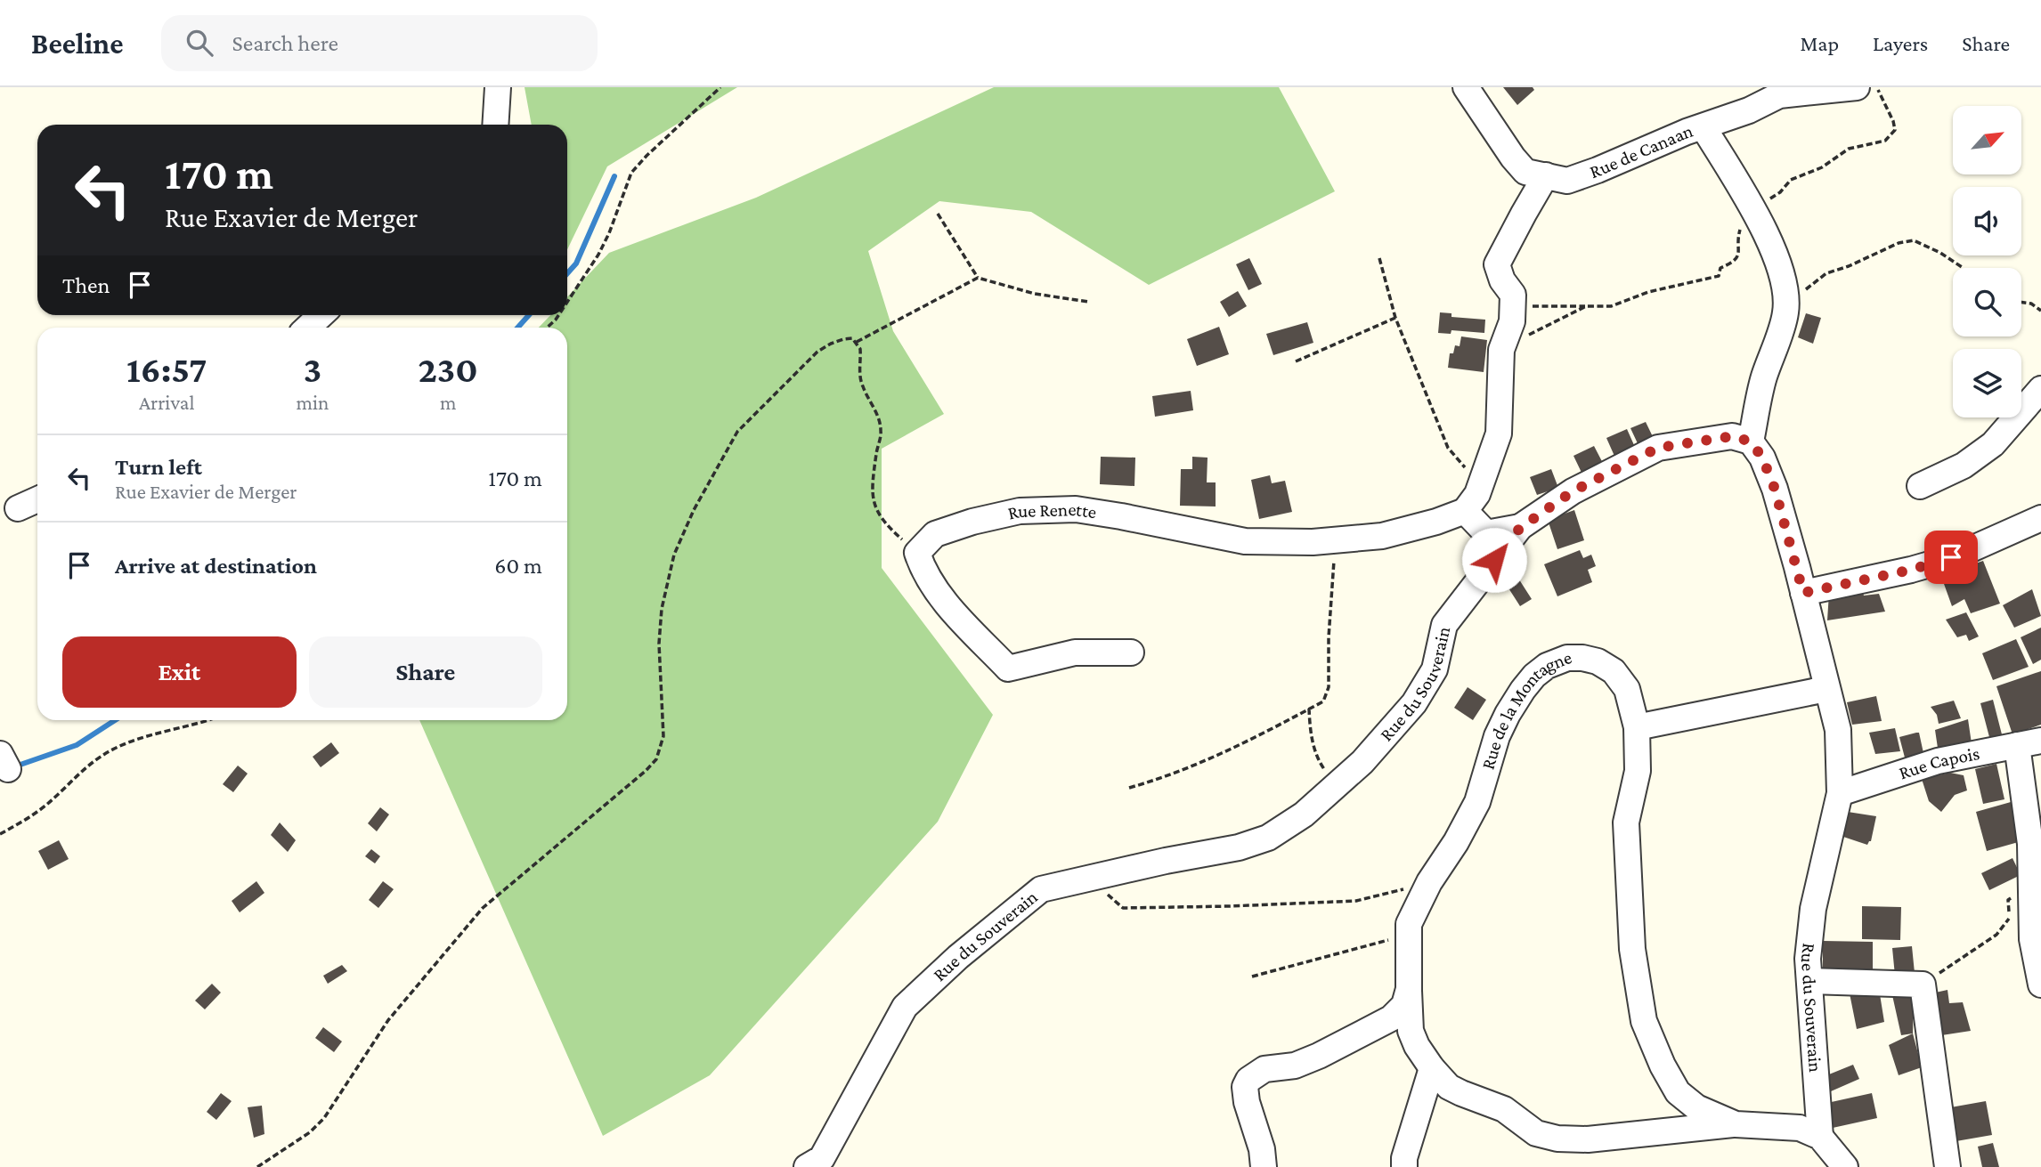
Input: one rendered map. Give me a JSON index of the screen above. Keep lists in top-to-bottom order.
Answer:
{
  "streets": {
    "street": [
      "Rue de Canaan",
      "Rue Renette",
      "Rue du Souverain",
      "Rue de la Montagne",
      "Rue Capois"
    ]
  },
  "crossings": [
    ["Rue du Souverain", "Rue de la Montagne"],
    ["Rue du Souverain", "Rue Capois"]
  ],
  "north": "top right",
  "page": {
    "header": "Beeline",
    "search": "Search here",
    "nav": ["Map", "Layers", "Share"],
    "turn": ["170 m", "Rue Exavier de Merger"],
    "then": "Then",
    "eta": [
      "16:57",
      "Arrival",
      "3",
      "min",
      "230",
      "m"
    ],
    "list": [
      {
        "name": "Turn left",
        "note": "Rue Exavier de Merger",
        "value": "170 m"
      },
      {
        "name": "Arrive at destination",
        "value": "60 m"
      }
    ],
    "buttons": ["Exit", "Share"]
  }
}
